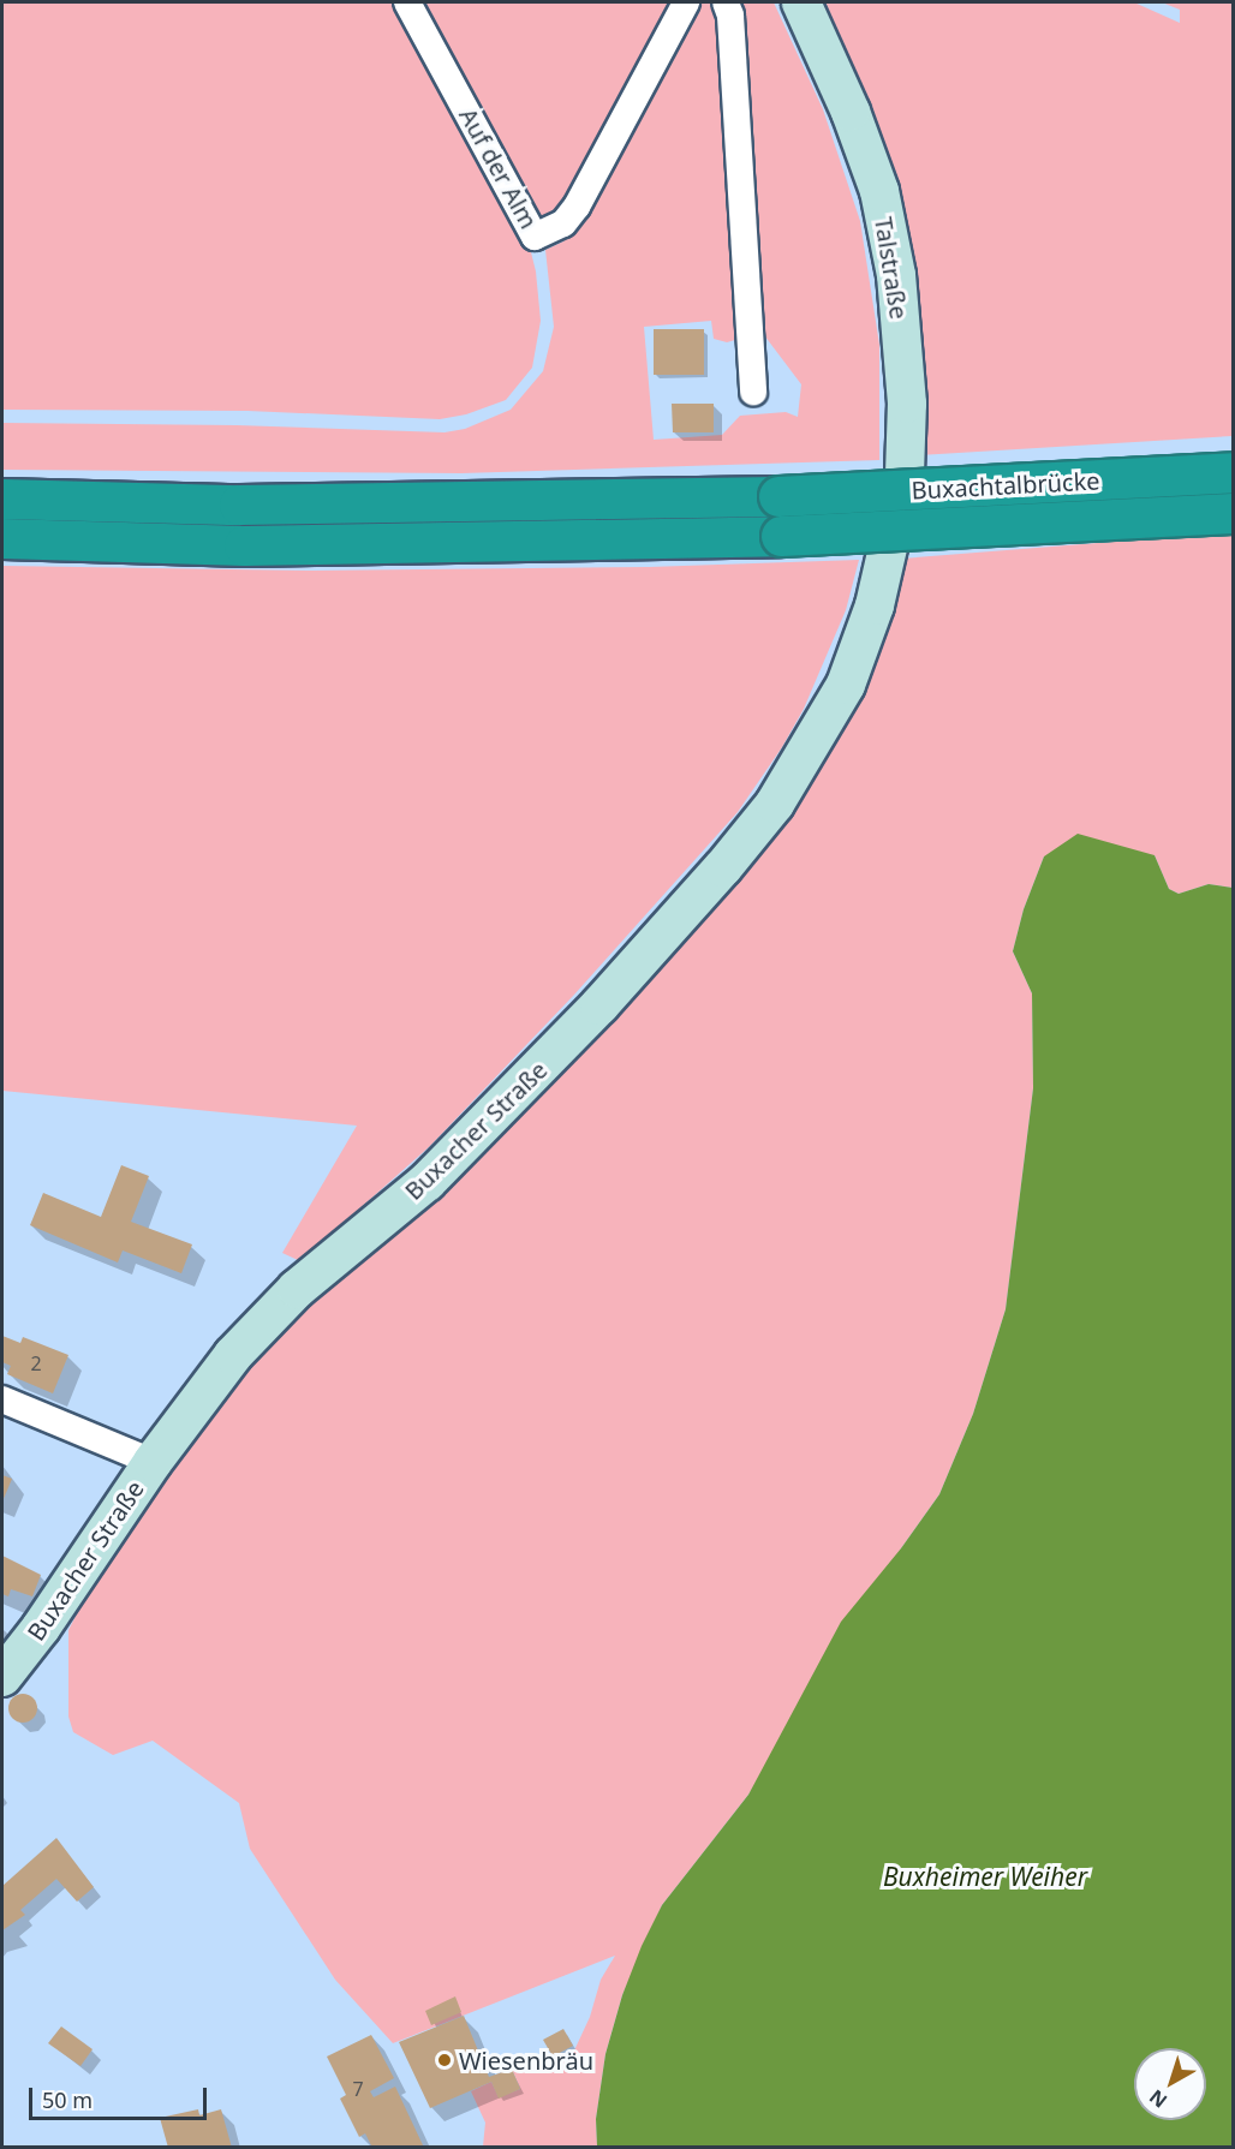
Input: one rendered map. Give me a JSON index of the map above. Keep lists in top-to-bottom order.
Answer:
{
  "streets": {
    "highway": ["Buxachtalbrücke"],
    "street": ["Auf der Alm", "Talstraße", "Buxacher Straße"]
  },
  "crossings": [
    ["Talstraße", "Buxacher Straße"]
  ],
  "water": ["Buxheimer Weiher"],
  "places": ["Wiesenbräu"],
  "house_numbers": ["2", "7"],
  "scale_bar": "50 m",
  "north": "bottom left"
}
